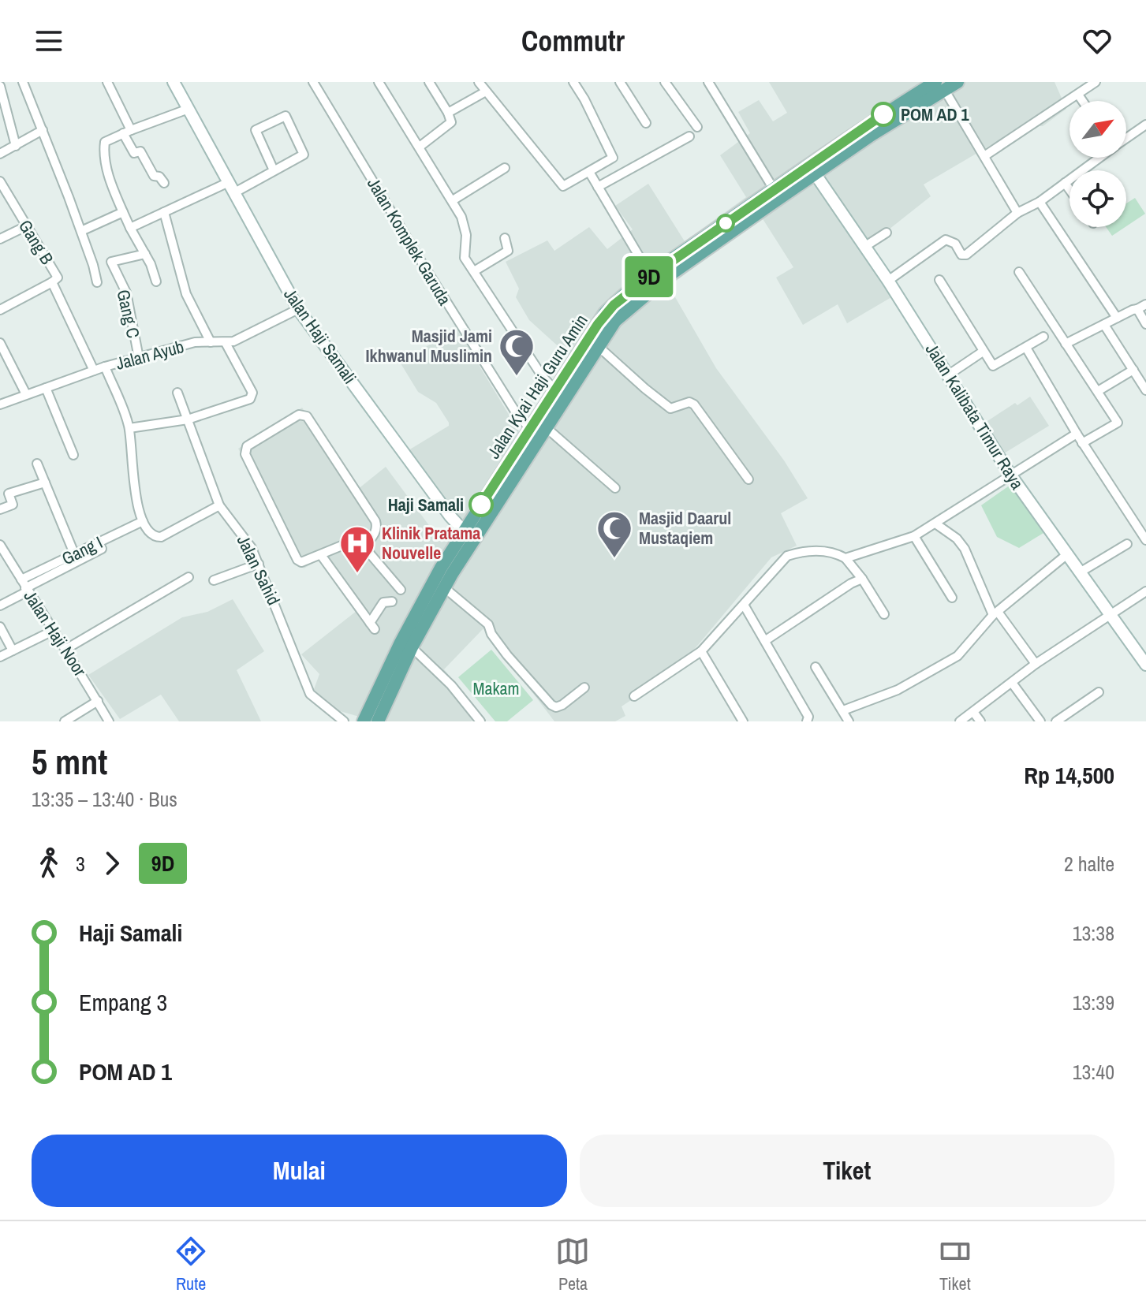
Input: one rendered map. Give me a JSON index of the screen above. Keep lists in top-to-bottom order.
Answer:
{
  "streets": {
    "main road": ["Jalan Kyai Haji Guru Amin"],
    "street": [
      "Jalan Komplek Garuda",
      "Gang B",
      "Gang C",
      "Jalan Haji Samali",
      "Jalan Ayub",
      "Jalan Kalibata Timur Raya",
      "Gang I",
      "Jalan Sahid",
      "Jalan Haji Noor"
    ]
  },
  "crossings": [
    ["Jalan Komplek Garuda", "Jalan Kyai Haji Guru Amin"],
    ["Gang B", "Jalan Ayub"],
    ["Gang C", "Jalan Ayub"],
    ["Jalan Haji Samali", "Jalan Ayub"],
    ["Jalan Haji Samali", "Jalan Kyai Haji Guru Amin"],
    ["Jalan Kyai Haji Guru Amin", "Jalan Kalibata Timur Raya"],
    ["Gang I", "Jalan Haji Noor"]
  ],
  "parks": ["Makam"],
  "places": {
    "other": ["POM AD 1", "Haji Samali"],
    "mosque": ["Masjid Jami Ikhwanul Muslimin", "Masjid Daarul Mustaqiem"],
    "hospital": ["Klinik Pratama Nouvelle"]
  },
  "lines": ["bus line 9D"],
  "north": "top right",
  "page": {
    "header": "Commutr",
    "on_map": "9D",
    "heading": ["5 mnt", "13:35 – 13:40 · Bus", "Rp 14,500"],
    "legs": ["3", "9D", "2 halte"],
    "list": [
      {
        "name": "Haji Samali",
        "value": "13:38"
      },
      {
        "name": "Empang 3",
        "value": "13:39"
      },
      {
        "name": "POM AD 1",
        "value": "13:40"
      }
    ],
    "buttons": ["Mulai", "Tiket"],
    "tabs": ["Rute", "Peta", "Tiket"]
  }
}
